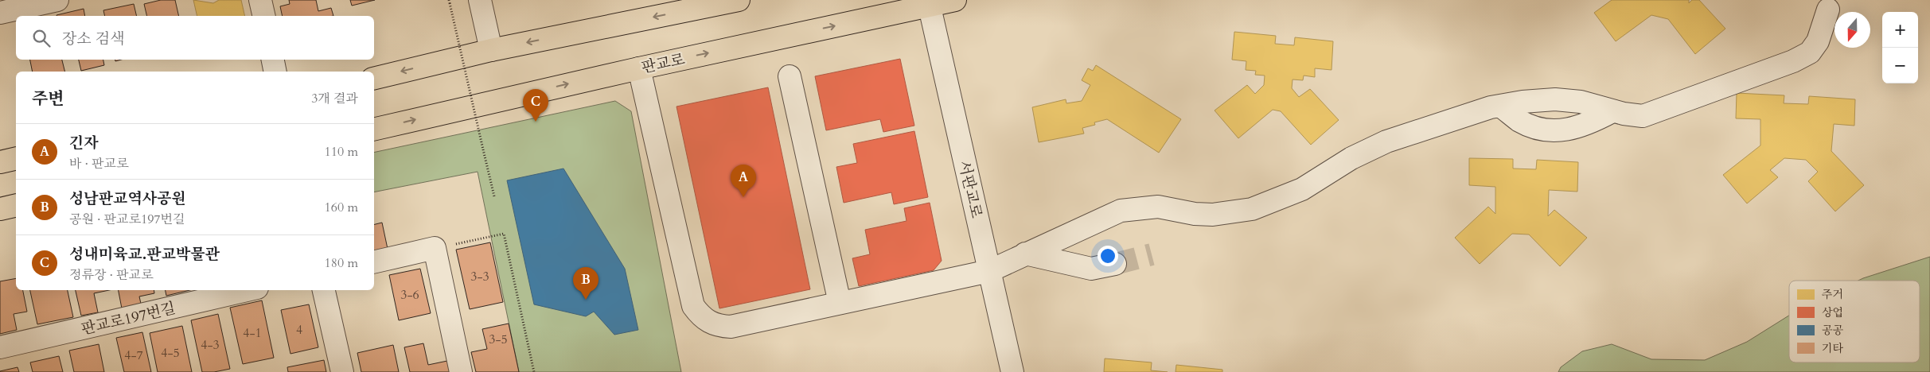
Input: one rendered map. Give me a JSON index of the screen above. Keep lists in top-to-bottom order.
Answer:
{
  "streets": {
    "main road": ["판교로"],
    "street": ["서판교로", "판교로197번길"]
  },
  "crossings": [
    ["판교로", "서판교로"]
  ],
  "house_numbers": [
    "3-3",
    "3-6",
    "4",
    "4-1",
    "3-5",
    "4-3",
    "4-5",
    "4-7"
  ],
  "legend": [
    "주거",
    "상업",
    "공공",
    "기타"
  ],
  "north": "bottom",
  "page": {
    "map_buttons": ["+", "−"],
    "search": "장소 검색",
    "heading": ["주변", "3개 결과"],
    "pins": ["C", "A", "B"],
    "list": [
      {
        "mark": "A",
        "name": "긴자",
        "note": "바 · 판교로",
        "value": "110 m"
      },
      {
        "mark": "B",
        "name": "성남판교역사공원",
        "note": "공원 · 판교로197번길",
        "value": "160 m"
      },
      {
        "mark": "C",
        "name": "성내미육교.판교박물관",
        "note": "정류장 · 판교로",
        "value": "180 m"
      }
    ]
  }
}
